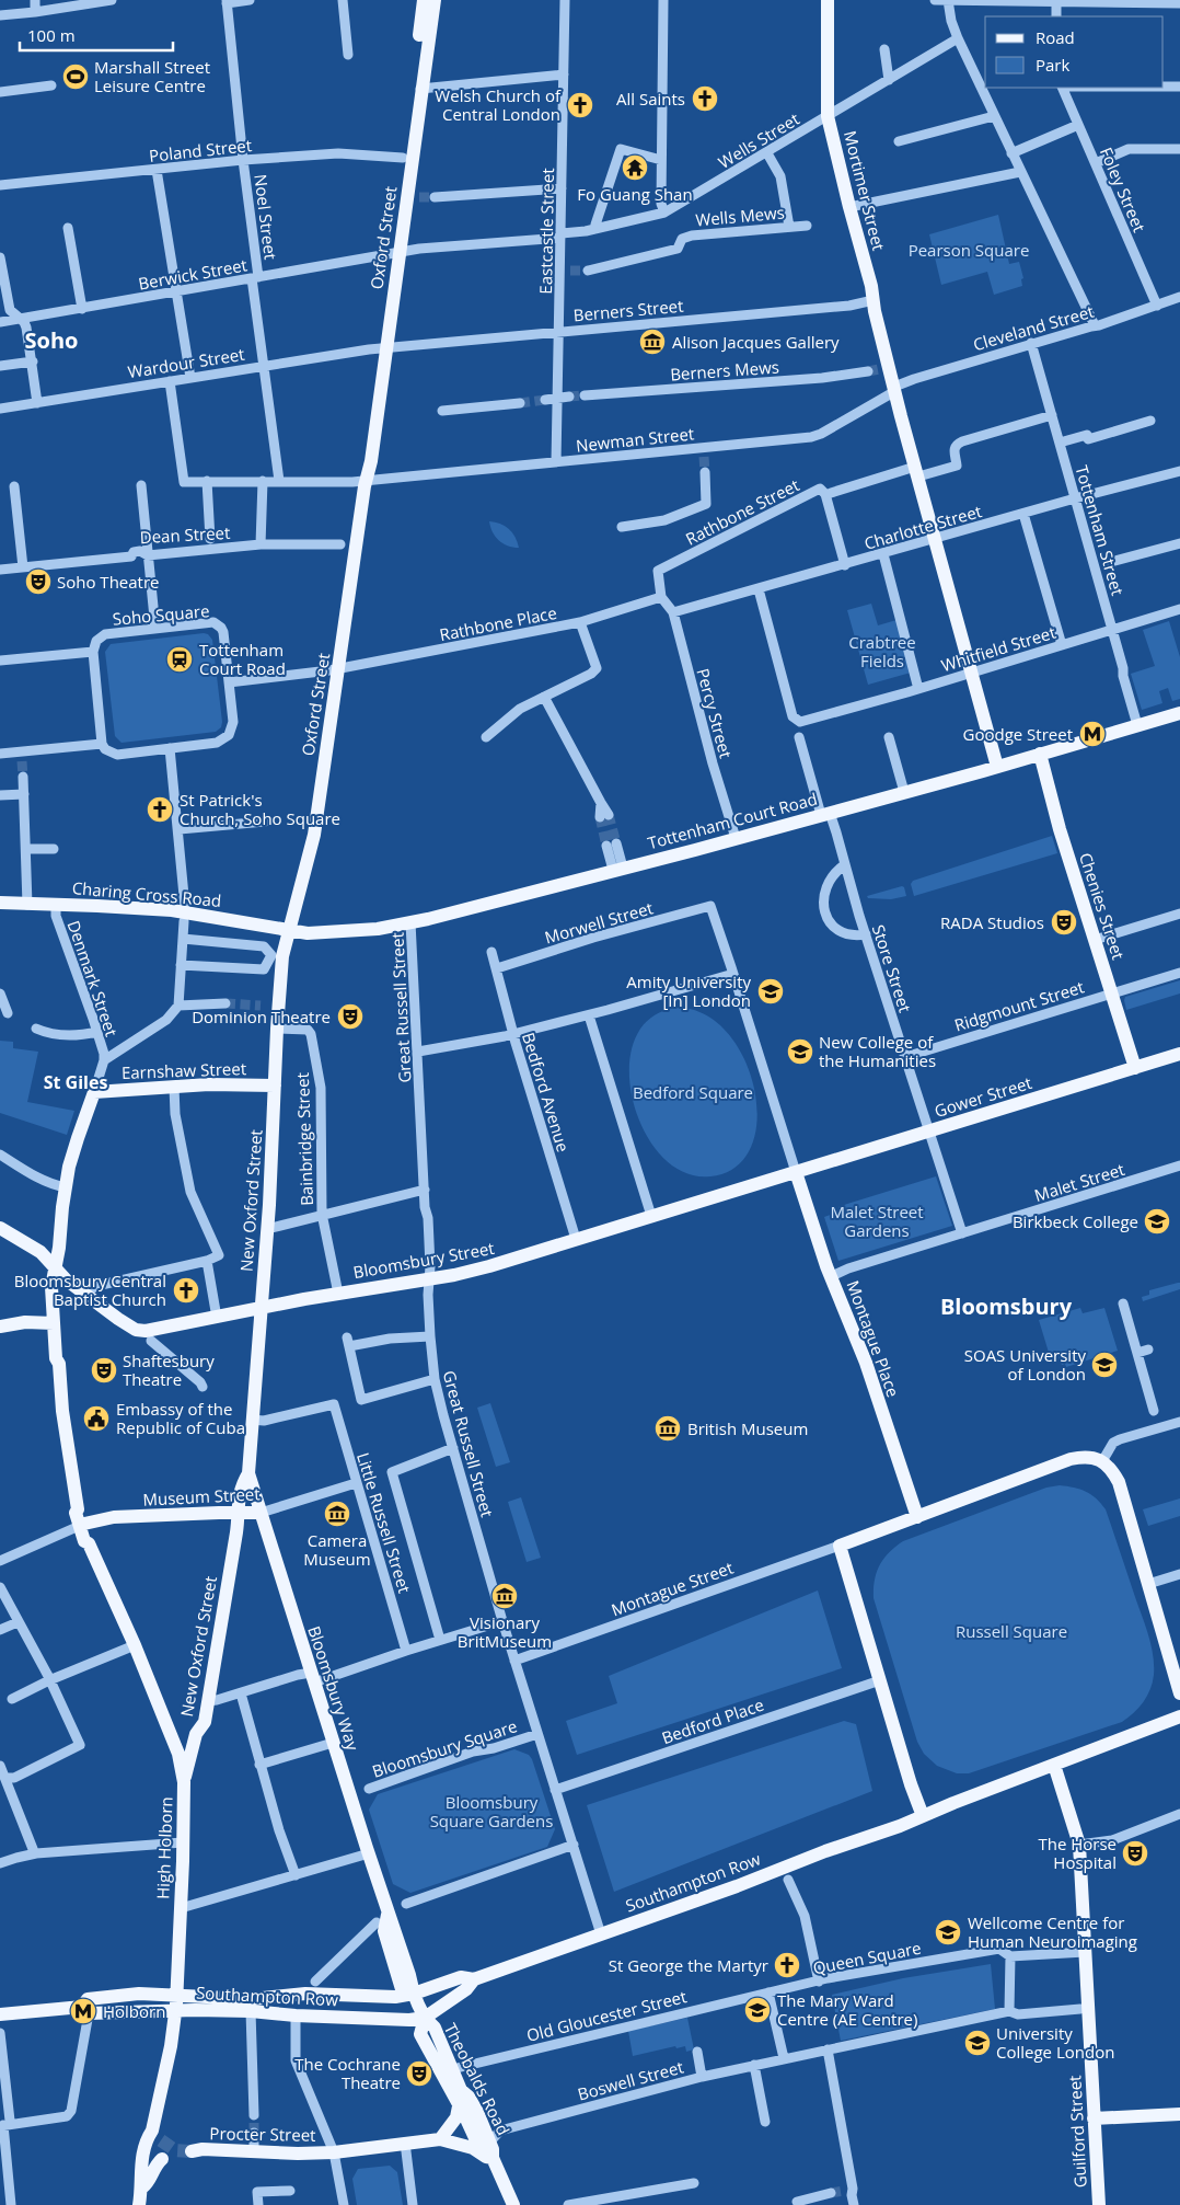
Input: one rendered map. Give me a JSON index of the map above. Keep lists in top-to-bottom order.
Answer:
{
  "streets": {
    "main road": [
      "Mortimer Street",
      "Oxford Street",
      "Tottenham Court Road",
      "Charing Cross Road",
      "Chenies Street",
      "Earnshaw Street",
      "Gower Street",
      "New Oxford Street",
      "Bloomsbury Street",
      "Montague Place",
      "Museum Street",
      "Bloomsbury Way",
      "High Holborn",
      "Southampton Row",
      "Theobalds Road",
      "Guilford Street",
      "Procter Street"
    ],
    "street": [
      "Wells Street",
      "Poland Street",
      "Foley Street",
      "Wells Mews",
      "Noel Street",
      "Eastcastle Street",
      "Berwick Street",
      "Berners Street",
      "Cleveland Street",
      "Wardour Street",
      "Berners Mews",
      "Newman Street",
      "Rathbone Street",
      "Charlotte Street",
      "Tottenham Street",
      "Dean Street",
      "Soho Square",
      "Rathbone Place",
      "Whitfield Street",
      "Percy Street",
      "Morwell Street",
      "Store Street",
      "Denmark Street",
      "Ridgmount Street",
      "Great Russell Street",
      "Bedford Avenue",
      "Bainbridge Street",
      "Malet Street",
      "Little Russell Street",
      "Montague Street",
      "Bedford Place",
      "Bloomsbury Square",
      "Queen Square",
      "Old Gloucester Street",
      "Boswell Street"
    ]
  },
  "crossings": [
    ["Wells Street", "Mortimer Street"],
    ["Wells Street", "Eastcastle Street"],
    ["Wells Street", "Oxford Street"],
    ["Wells Street", "Berwick Street"],
    ["Poland Street", "Noel Street"],
    ["Poland Street", "Oxford Street"],
    ["Foley Street", "Cleveland Street"],
    ["Mortimer Street", "Berners Street"],
    ["Mortimer Street", "Cleveland Street"],
    ["Mortimer Street", "Newman Street"],
    ["Noel Street", "Berwick Street"],
    ["Noel Street", "Wardour Street"],
    ["Noel Street", "Newman Street"],
    ["Eastcastle Street", "Berners Street"],
    ["Eastcastle Street", "Newman Street"],
    ["Oxford Street", "Berwick Street"],
    ["Oxford Street", "Berners Street"],
    ["Oxford Street", "Wardour Street"],
    ["Oxford Street", "Newman Street"],
    ["Oxford Street", "Rathbone Place"],
    ["Oxford Street", "Tottenham Court Road"],
    ["Oxford Street", "Charing Cross Road"],
    ["Oxford Street", "New Oxford Street"],
    ["Berners Street", "Wardour Street"],
    ["Cleveland Street", "Newman Street"],
    ["Cleveland Street", "Tottenham Street"],
    ["Wardour Street", "Newman Street"],
    ["Rathbone Street", "Charlotte Street"],
    ["Rathbone Street", "Rathbone Place"],
    ["Rathbone Street", "Percy Street"],
    ["Charlotte Street", "Tottenham Street"],
    ["Charlotte Street", "Whitfield Street"],
    ["Charlotte Street", "Percy Street"],
    ["Tottenham Street", "Whitfield Street"],
    ["Tottenham Street", "Tottenham Court Road"],
    ["Soho Square", "Rathbone Place"],
    ["Rathbone Place", "Percy Street"],
    ["Percy Street", "Tottenham Court Road"],
    ["Tottenham Court Road", "Charing Cross Road"],
    ["Tottenham Court Road", "Chenies Street"],
    ["Tottenham Court Road", "Store Street"],
    ["Tottenham Court Road", "Great Russell Street"],
    ["Tottenham Court Road", "New Oxford Street"],
    ["Charing Cross Road", "Denmark Street"],
    ["Charing Cross Road", "New Oxford Street"],
    ["Chenies Street", "Ridgmount Street"],
    ["Chenies Street", "Gower Street"],
    ["Morwell Street", "Bedford Avenue"],
    ["Store Street", "Ridgmount Street"],
    ["Store Street", "Gower Street"],
    ["Store Street", "Malet Street"],
    ["Great Russell Street", "Bloomsbury Street"],
    ["Great Russell Street", "Montague Street"],
    ["Great Russell Street", "Bloomsbury Square"],
    ["Earnshaw Street", "New Oxford Street"],
    ["Bedford Avenue", "Bloomsbury Street"],
    ["Gower Street", "Montague Place"],
    ["Bainbridge Street", "New Oxford Street"],
    ["Malet Street", "Montague Place"],
    ["New Oxford Street", "Bloomsbury Street"],
    ["New Oxford Street", "Museum Street"],
    ["New Oxford Street", "Little Russell Street"],
    ["New Oxford Street", "Bloomsbury Way"],
    ["New Oxford Street", "High Holborn"],
    ["Museum Street", "Little Russell Street"],
    ["Museum Street", "Bloomsbury Way"],
    ["Museum Street", "High Holborn"],
    ["Bloomsbury Way", "Southampton Row"],
    ["Bloomsbury Way", "Theobalds Road"],
    ["Bedford Place", "Bloomsbury Square"],
    ["Bloomsbury Square", "Southampton Row"],
    ["High Holborn", "Southampton Row"],
    ["Southampton Row", "Theobalds Road"],
    ["Queen Square", "Old Gloucester Street"],
    ["Queen Square", "Guilford Street"],
    ["Old Gloucester Street", "Theobalds Road"],
    ["Theobalds Road", "Boswell Street"]
  ],
  "districts": ["Soho", "St Giles", "Bloomsbury"],
  "parks": [
    "Pearson Square",
    "Crabtree Fields",
    "Bedford Square",
    "Malet Street Gardens",
    "Russell Square",
    "Bloomsbury Square Gardens"
  ],
  "places": {
    "sports": ["Marshall Street Leisure Centre"],
    "church": [
      "All Saints",
      "Welsh Church of Central London",
      "St Patrick's Church, Soho Square",
      "Bloomsbury Central Baptist Church",
      "St George the Martyr"
    ],
    "temple": ["Fo Guang Shan"],
    "museum": [
      "Alison Jacques Gallery",
      "British Museum",
      "Camera Museum",
      "Visionary BritMuseum"
    ],
    "theatre": [
      "Soho Theatre",
      "RADA Studios",
      "Dominion Theatre",
      "Shaftesbury Theatre",
      "The Horse Hospital",
      "The Cochrane Theatre"
    ],
    "station": ["Tottenham Court Road"],
    "metro station": ["Goodge Street", "Holborn"],
    "school or university": [
      "Amity University [In] London",
      "New College of the Humanities",
      "Birkbeck College",
      "SOAS University of London",
      "Wellcome Centre for Human Neuroimaging",
      "The Mary Ward Centre (AE Centre)",
      "University College London"
    ],
    "public building": ["Embassy of the Republic of Cuba"]
  },
  "legend": ["Road", "Park"],
  "scale_bar": "100 m"
}
